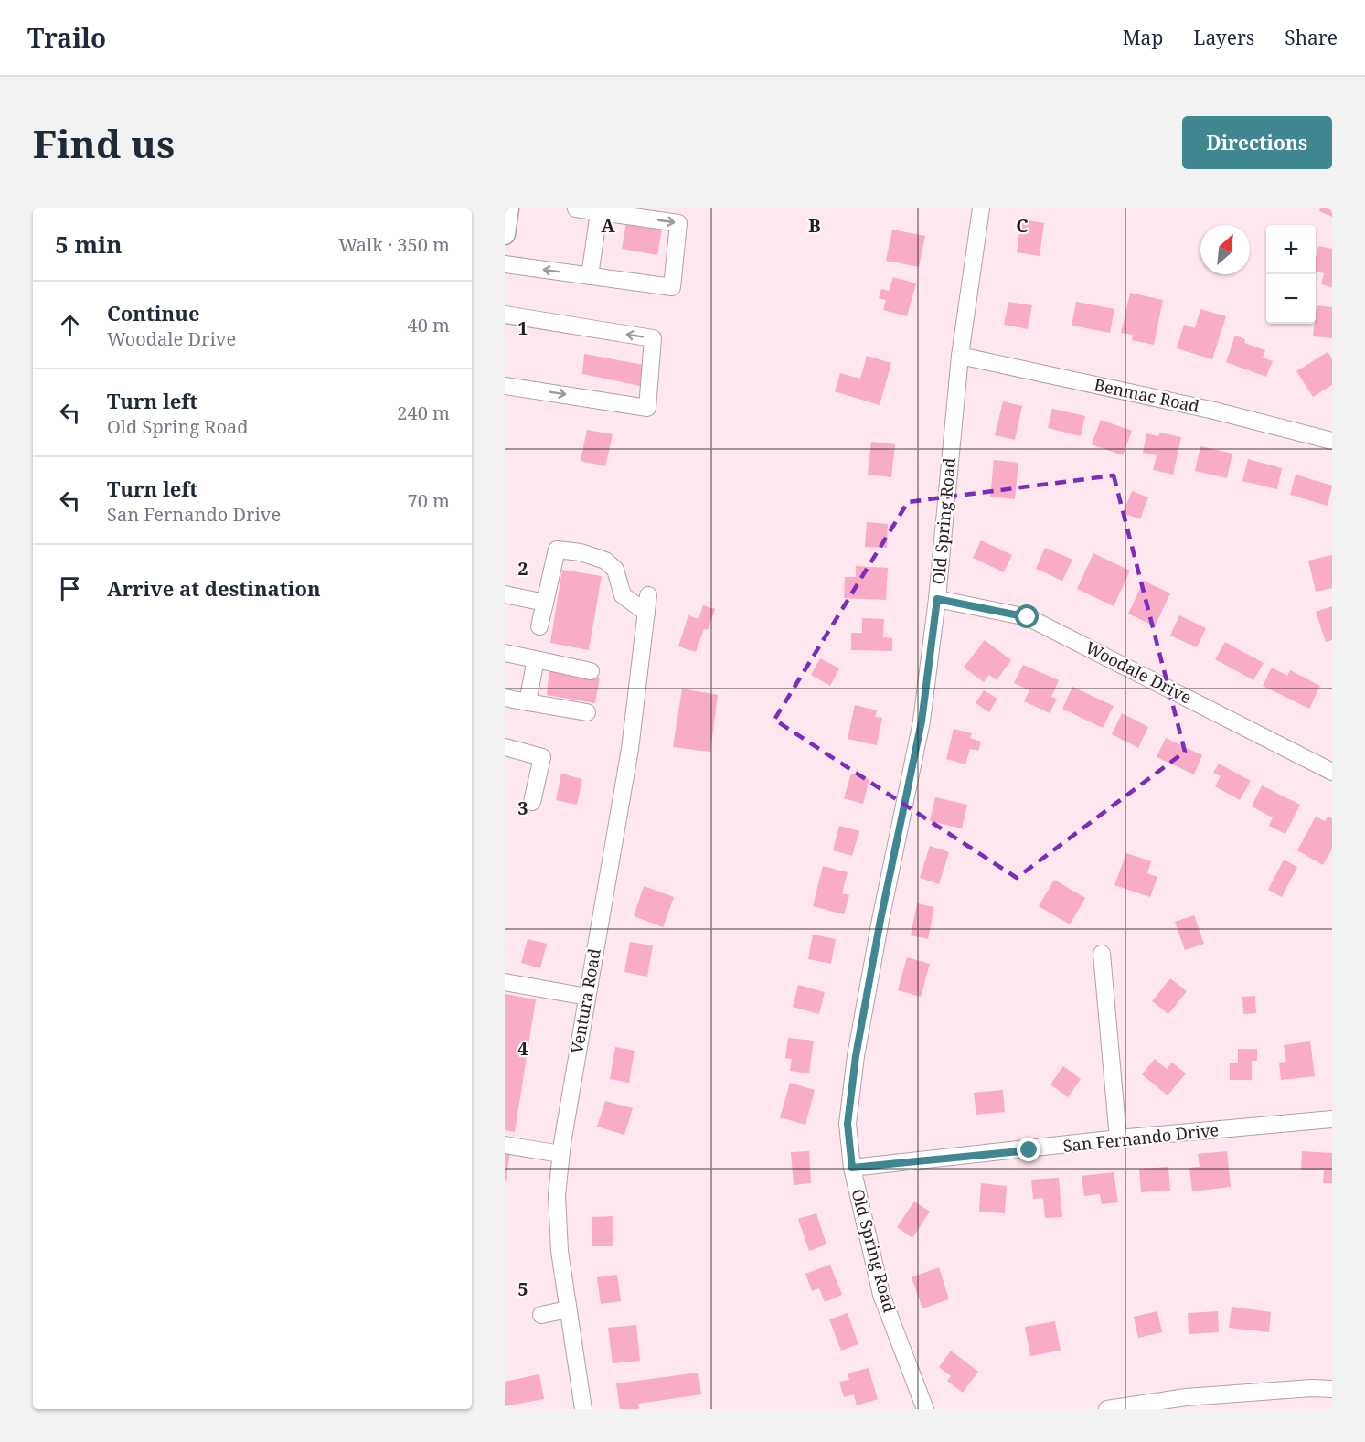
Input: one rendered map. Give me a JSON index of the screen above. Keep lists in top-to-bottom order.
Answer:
{
  "streets": {
    "street": [
      "Benmac Road",
      "Old Spring Road",
      "Woodale Drive",
      "Ventura Road",
      "San Fernando Drive"
    ]
  },
  "crossings": [
    ["Benmac Road", "Old Spring Road"],
    ["Old Spring Road", "Woodale Drive"],
    ["Old Spring Road", "San Fernando Drive"]
  ],
  "north": "top right",
  "page": {
    "header": "Trailo",
    "nav": ["Map", "Layers", "Share"],
    "buttons": "Directions",
    "title": "Find us",
    "heading": ["5 min", "Walk · 350 m"],
    "map_buttons": ["+", "−"],
    "list": [
      ["Continue", "Woodale Drive", "40 m"],
      ["Turn left", "Old Spring Road", "240 m"],
      ["Turn left", "San Fernando Drive", "70 m"],
      "Arrive at destination"
    ]
  },
  "grid": {
    "columns": ["A", "B", "C"],
    "rows": [
      "1",
      "2",
      "3",
      "4",
      "5"
    ]
  }
}
